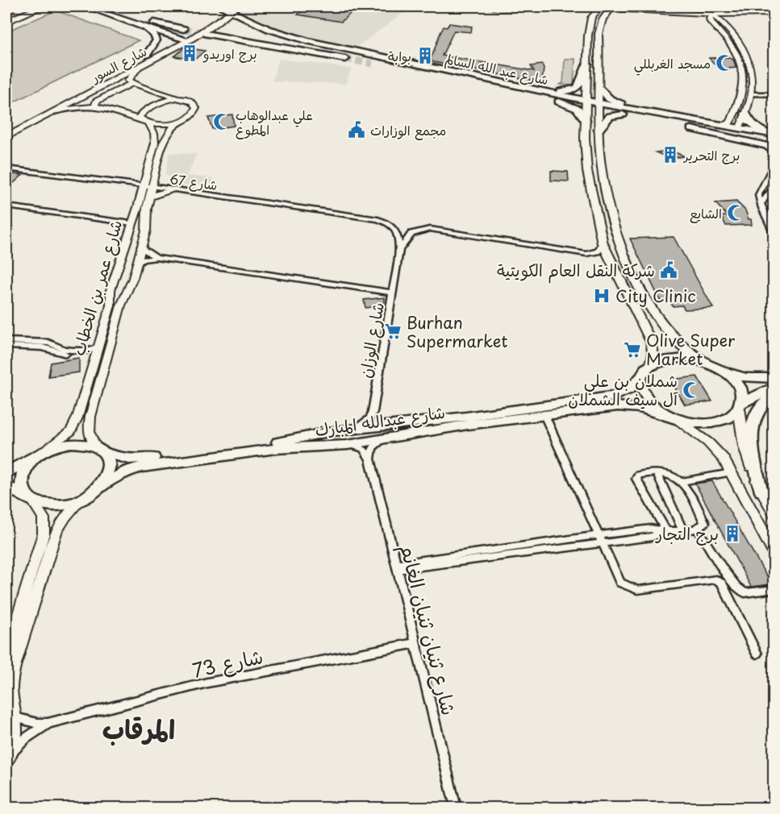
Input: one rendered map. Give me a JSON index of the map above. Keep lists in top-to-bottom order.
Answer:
{
  "streets": {
    "main road": ["شارع السور", "شارع عبد الله السالم", "شارع عبدالله المبارك"],
    "street": [
      "شارع 67",
      "شارع عمر بن الخطاب",
      "شارع الوزان",
      "شارع ثنيان ثنيان الغانم",
      "شارع 73"
    ]
  },
  "crossings": [
    ["شارع السور", "شارع عبد الله السالم"],
    ["شارع 67", "شارع عمر بن الخطاب"],
    ["شارع 67", "شارع الوزان"],
    ["شارع عمر بن الخطاب", "شارع عبدالله المبارك"],
    ["شارع الوزان", "شارع عبدالله المبارك"],
    ["شارع ثنيان ثنيان الغانم", "شارع 73"]
  ],
  "districts": ["المرقاب"],
  "places": {
    "building": [
      "برج اوريدو",
      "بوابة",
      "برج التحرير",
      "برج التجار"
    ],
    "mosque": [
      "مسجد الغربللي",
      "علي عبدالوهاب المطوع",
      "الشايع",
      "شملان بن علي آل سيف الشملان"
    ],
    "public building": ["مجمع الوزارات", "شركة النقل العام الكويتية"],
    "hospital": ["City Clinic"],
    "supermarket": ["Burhan Supermarket", "Olive Super Market"]
  }
}
